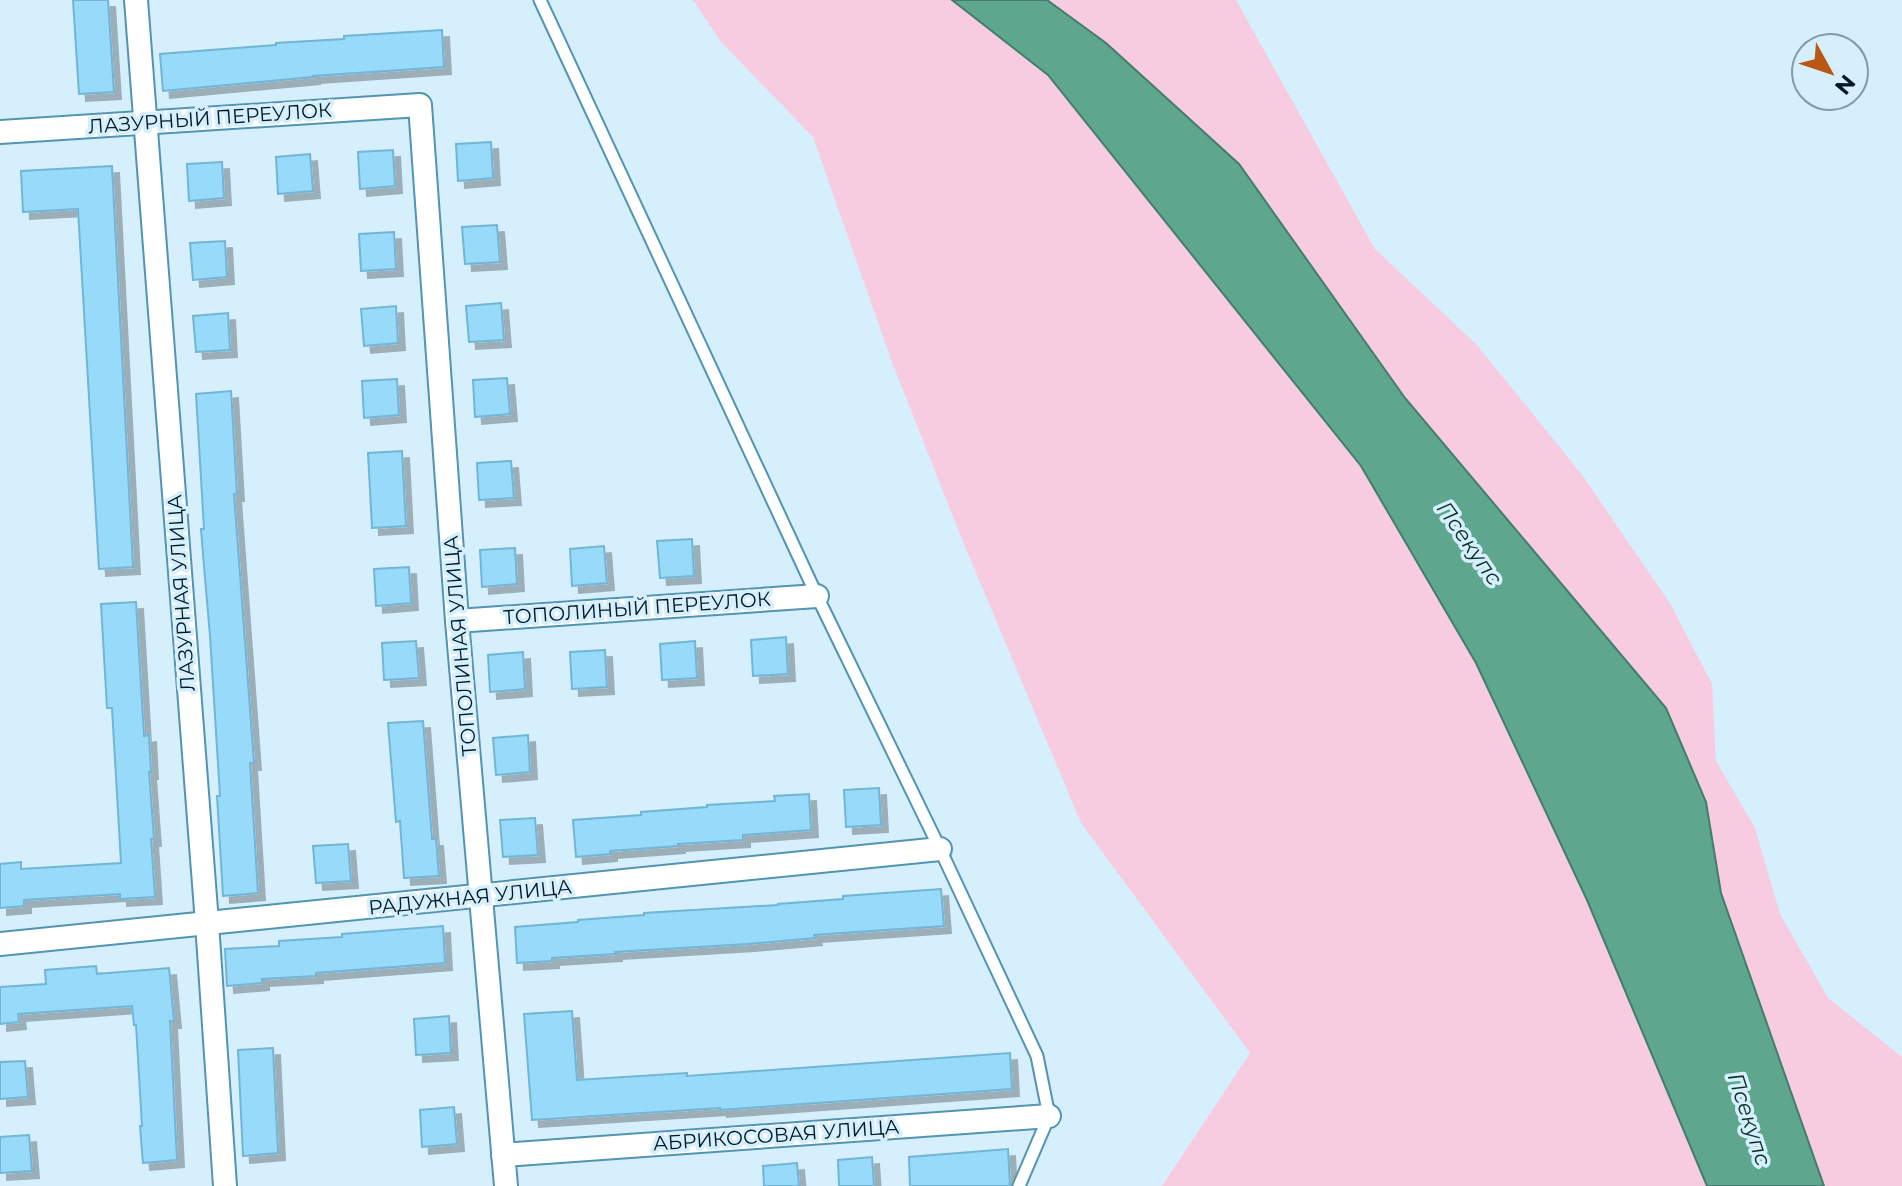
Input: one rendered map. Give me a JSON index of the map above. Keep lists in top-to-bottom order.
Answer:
{
  "streets": {
    "street": [
      "ЛАЗУРНЫЙ ПЕРЕУЛОК",
      "ЛАЗУРНАЯ УЛИЦА",
      "ТОПОЛИНЫЙ ПЕРЕУЛОК",
      "ТОПОЛИНАЯ УЛИЦА",
      "РАДУЖНАЯ УЛИЦА",
      "АБРИКОСОВАЯ УЛИЦА"
    ]
  },
  "crossings": [
    ["ЛАЗУРНЫЙ ПЕРЕУЛОК", "ЛАЗУРНАЯ УЛИЦА"],
    ["ЛАЗУРНЫЙ ПЕРЕУЛОК", "ТОПОЛИНАЯ УЛИЦА"],
    ["ЛАЗУРНАЯ УЛИЦА", "РАДУЖНАЯ УЛИЦА"],
    ["ТОПОЛИНЫЙ ПЕРЕУЛОК", "ТОПОЛИНАЯ УЛИЦА"],
    ["ТОПОЛИНАЯ УЛИЦА", "РАДУЖНАЯ УЛИЦА"],
    ["ТОПОЛИНАЯ УЛИЦА", "АБРИКОСОВАЯ УЛИЦА"]
  ],
  "water": ["Псекупс"],
  "north": "bottom right"
}
